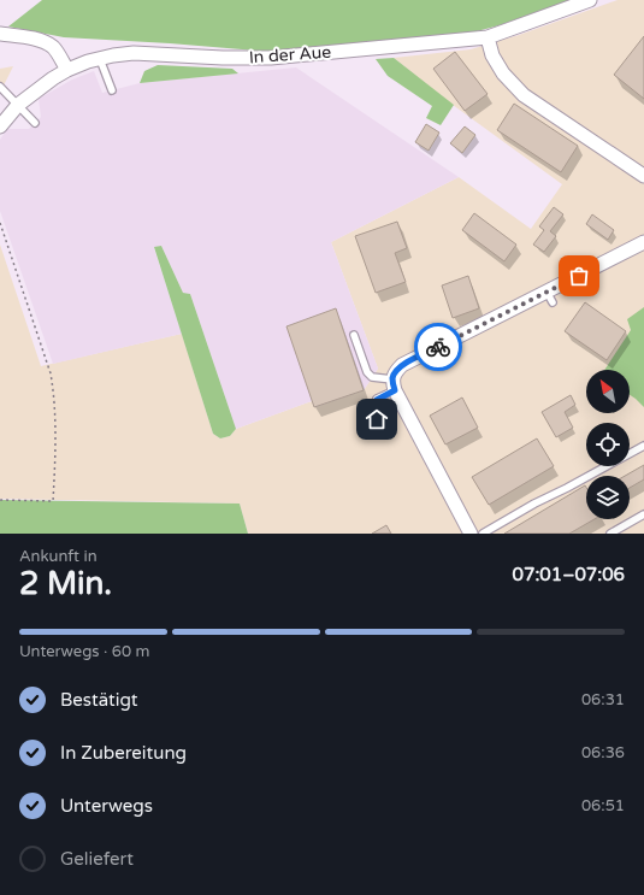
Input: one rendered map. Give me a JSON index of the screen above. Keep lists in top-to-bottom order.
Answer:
{
  "streets": {
    "street": ["In der Aue"]
  },
  "north": "top left",
  "page": {
    "heading": ["2 Min.", "Ankunft in", "07:01–07:06"],
    "bar": "Unterwegs · 60 m",
    "list": [
      ["Bestätigt", "06:31"],
      ["In Zubereitung", "06:36"],
      ["Unterwegs", "06:51"],
      "Geliefert"
    ]
  }
}
